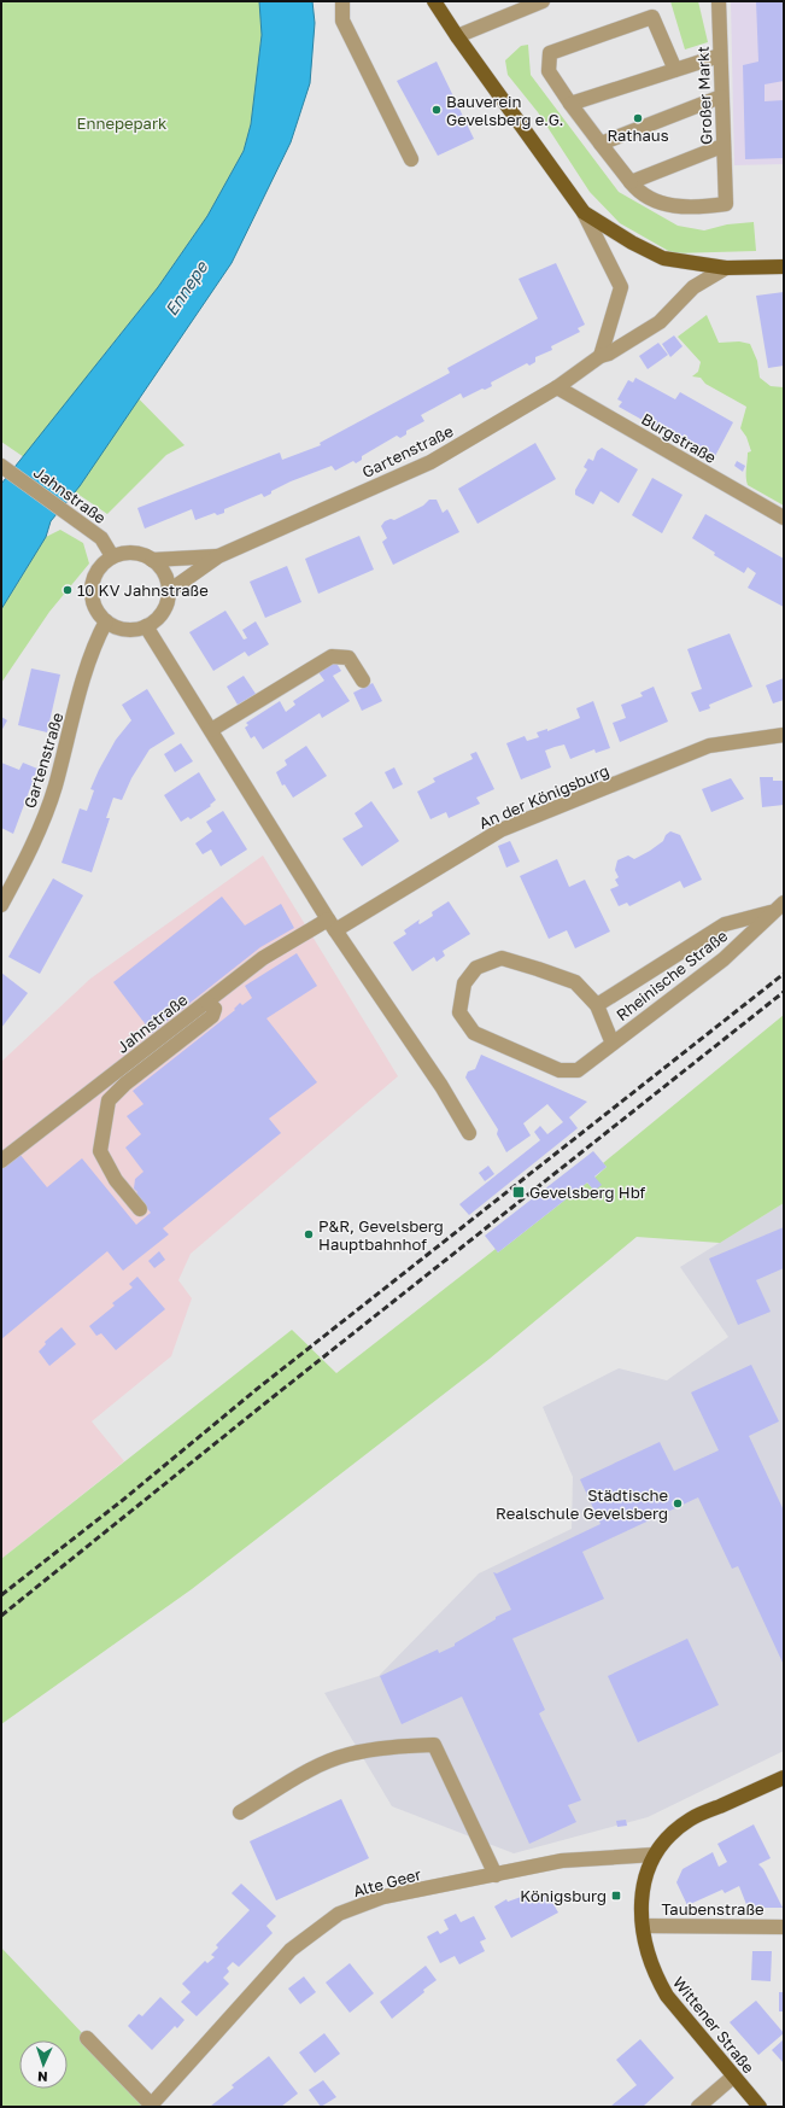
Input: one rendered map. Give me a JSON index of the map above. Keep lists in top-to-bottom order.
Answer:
{
  "streets": {
    "main road": ["Gartenstraße", "Wittener Straße"],
    "street": [
      "Großer Markt",
      "Burgstraße",
      "Jahnstraße",
      "An der Königsburg",
      "Rheinische Straße",
      "Alte Geer",
      "Taubenstraße"
    ]
  },
  "crossings": [
    ["Burgstraße", "Gartenstraße"],
    ["Gartenstraße", "Jahnstraße"],
    ["Jahnstraße", "An der Königsburg"],
    ["Alte Geer", "Wittener Straße"],
    ["Taubenstraße", "Wittener Straße"]
  ],
  "water": ["Ennepe"],
  "parks": ["Ennepepark"],
  "places": {
    "other": [
      "Bauverein Gevelsberg e.G.",
      "Rathaus",
      "10 KV Jahnstraße",
      "P&R, Gevelsberg Hauptbahnhof",
      "Städtische Realschule Gevelsberg"
    ],
    "transit": ["Gevelsberg Hbf", "Königsburg"]
  },
  "north": "bottom"
}
